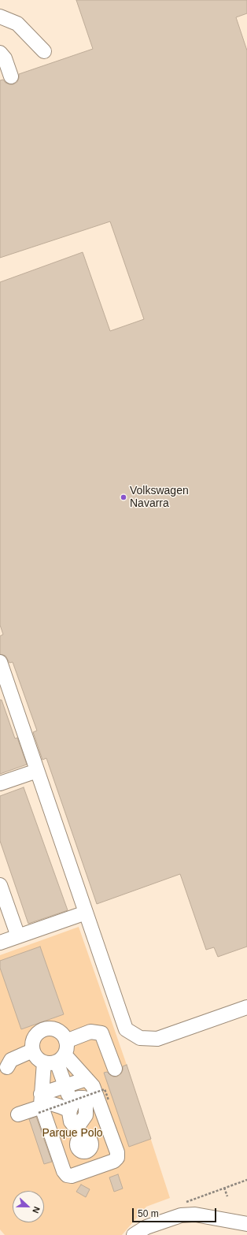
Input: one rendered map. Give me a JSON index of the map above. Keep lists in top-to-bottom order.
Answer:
{
  "parks": ["Parque Polo"],
  "places": ["Volkswagen Navarra"],
  "scale_bar": "50 m",
  "north": "right"
}
